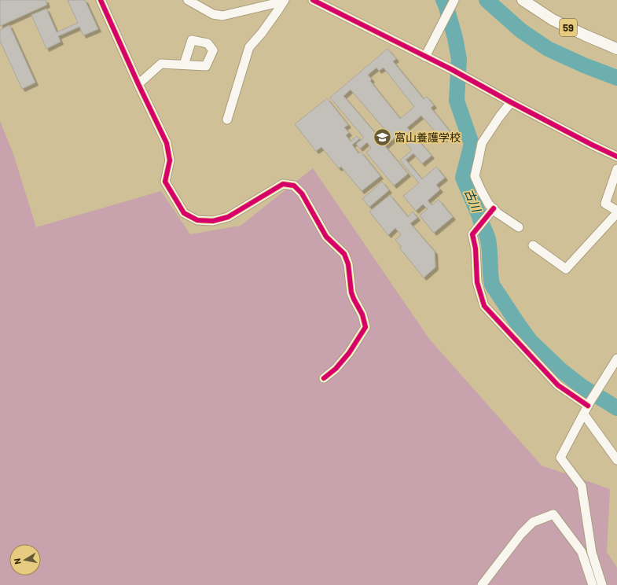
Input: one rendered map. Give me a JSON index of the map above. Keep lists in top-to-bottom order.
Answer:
{
  "streets": {
    "main road": ["59"]
  },
  "water": ["古川"],
  "places": {
    "school or university": ["富山養護学校"]
  },
  "north": "left"
}
